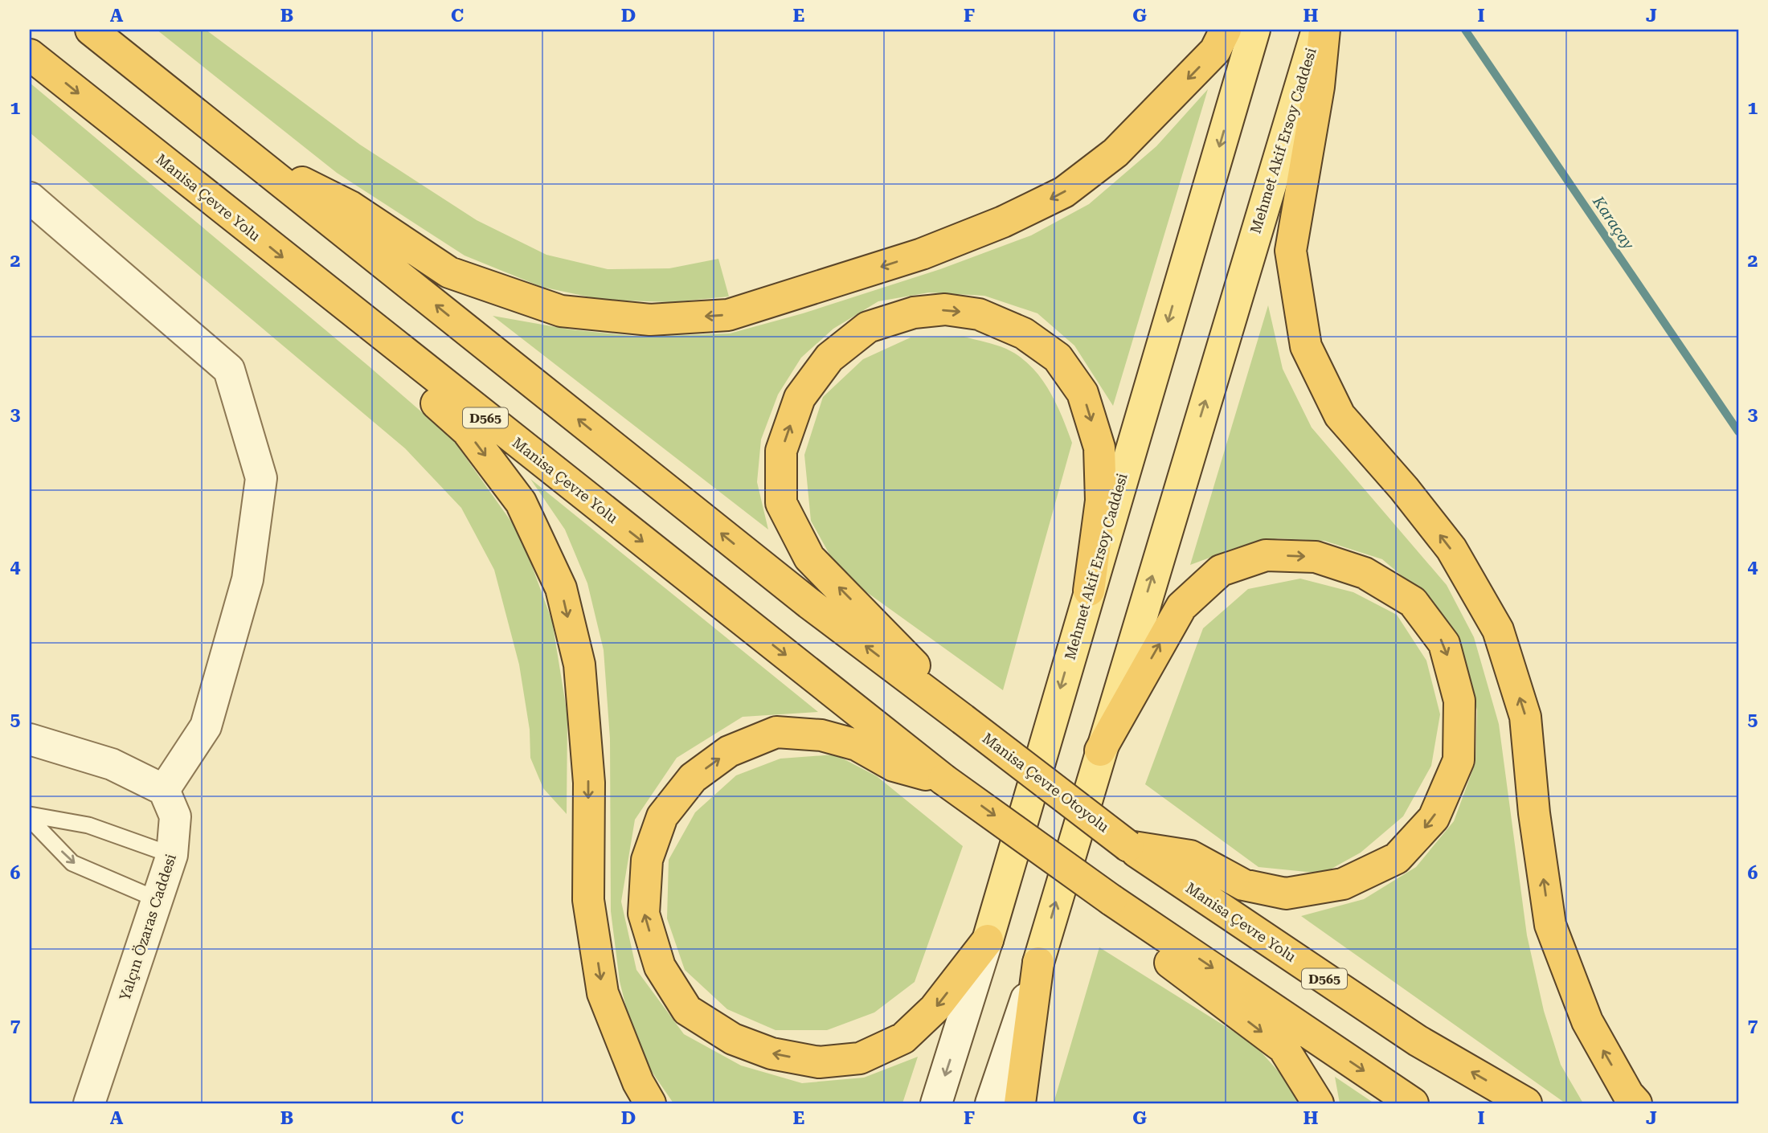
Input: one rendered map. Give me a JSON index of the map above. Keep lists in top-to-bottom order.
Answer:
{
  "streets": {
    "highway": ["Manisa Çevre Yolu", "D565", "Manisa Çevre Otoyolu"],
    "main road": ["Mehmet Akif Ersoy Caddesi"],
    "street": ["Yalçın Özaras Caddesi"]
  },
  "crossings": [
    ["Manisa Çevre Yolu", "D565"],
    ["Manisa Çevre Yolu", "Manisa Çevre Otoyolu"],
    ["D565", "Manisa Çevre Otoyolu"]
  ],
  "water": ["Karaçay"],
  "grid": {
    "columns": [
      "A",
      "B",
      "C",
      "D",
      "E",
      "F",
      "G",
      "H",
      "I",
      "J"
    ],
    "rows": [
      "1",
      "2",
      "3",
      "4",
      "5",
      "6",
      "7"
    ]
  }
}
